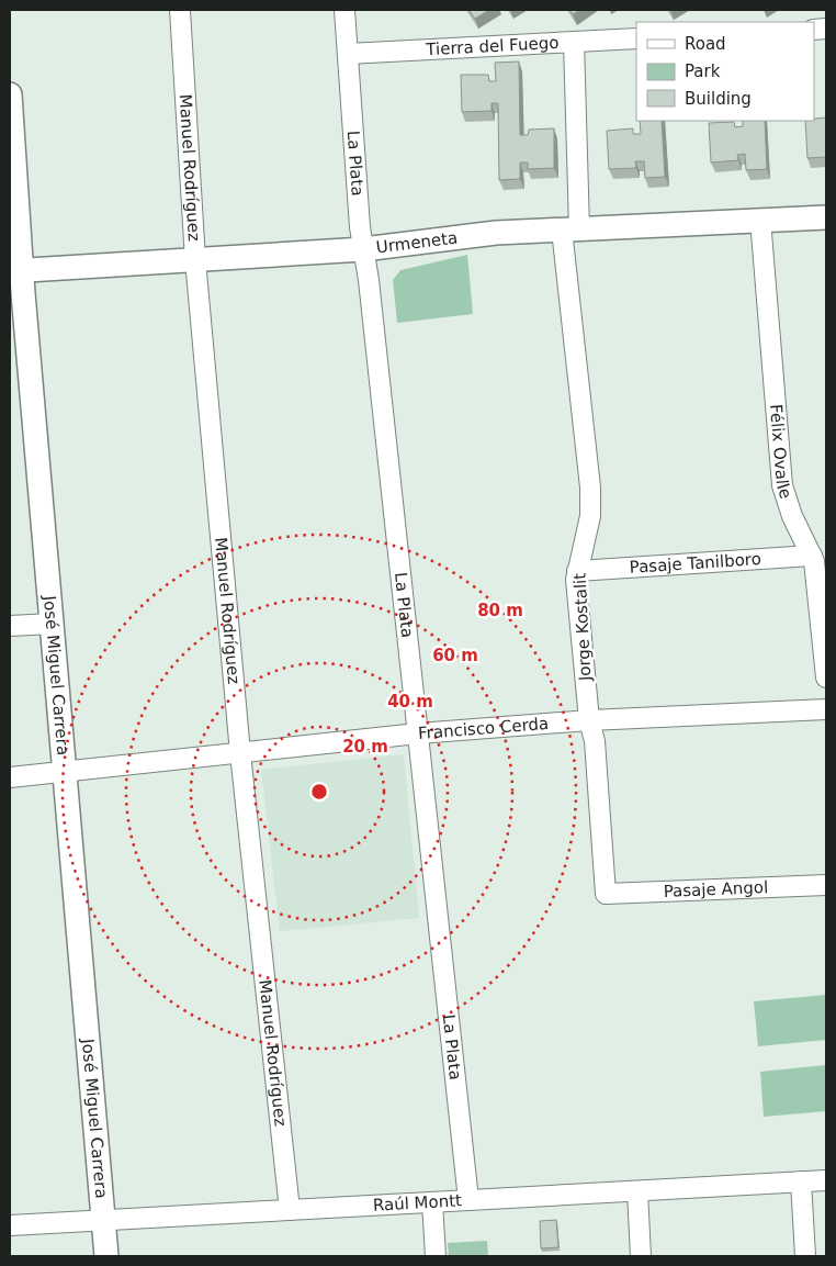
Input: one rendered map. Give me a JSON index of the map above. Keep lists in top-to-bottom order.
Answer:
{
  "streets": {
    "street": [
      "Tierra del Fuego",
      "La Plata",
      "Manuel Rodríguez",
      "Urmeneta",
      "Félix Ovalle",
      "Pasaje Tanilboro",
      "Jorge Kostalit",
      "José Miguel Carrera",
      "Francisco Cerda",
      "Pasaje Angol",
      "Raúl Montt"
    ]
  },
  "crossings": [
    ["Tierra del Fuego", "La Plata"],
    ["Tierra del Fuego", "Jorge Kostalit"],
    ["La Plata", "Urmeneta"],
    ["La Plata", "Francisco Cerda"],
    ["La Plata", "Raúl Montt"],
    ["Manuel Rodríguez", "Urmeneta"],
    ["Manuel Rodríguez", "Francisco Cerda"],
    ["Manuel Rodríguez", "Raúl Montt"],
    ["Urmeneta", "Félix Ovalle"],
    ["Urmeneta", "Jorge Kostalit"],
    ["Urmeneta", "José Miguel Carrera"],
    ["Félix Ovalle", "Pasaje Tanilboro"],
    ["Pasaje Tanilboro", "Jorge Kostalit"],
    ["Jorge Kostalit", "Francisco Cerda"],
    ["Jorge Kostalit", "Pasaje Angol"],
    ["José Miguel Carrera", "Francisco Cerda"],
    ["José Miguel Carrera", "Raúl Montt"]
  ],
  "legend": ["Road", "Park", "Building"],
  "rings": [
    "80 m",
    "60 m",
    "40 m",
    "20 m"
  ]
}
